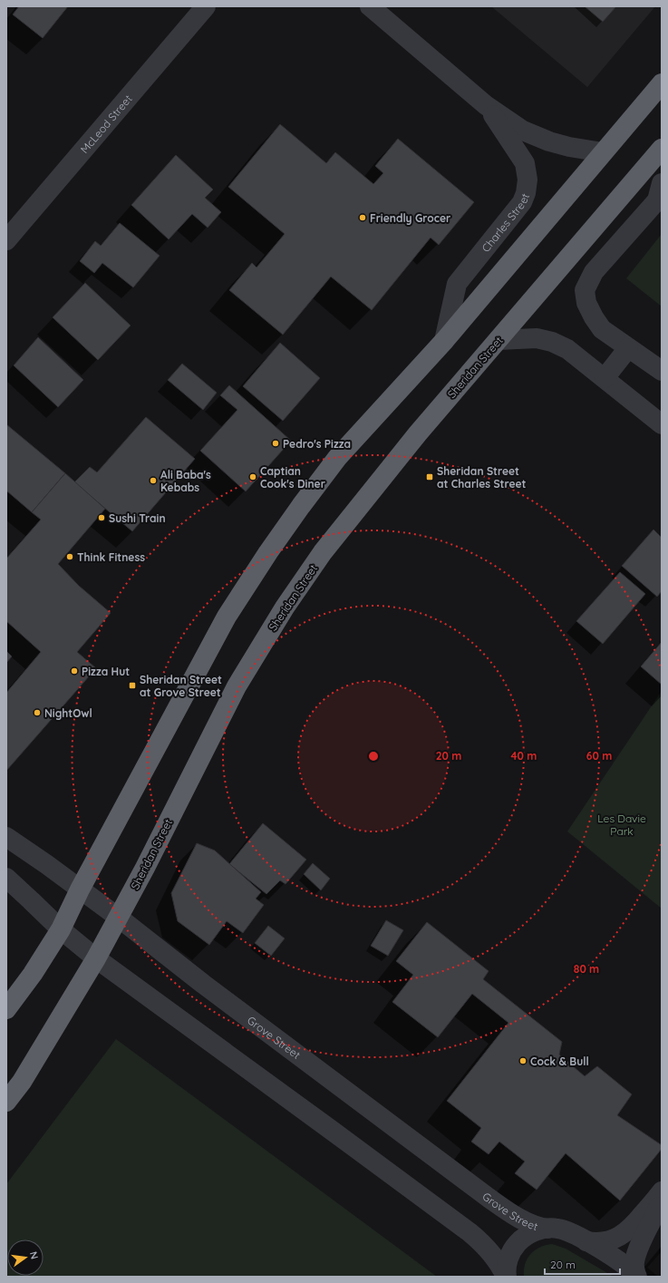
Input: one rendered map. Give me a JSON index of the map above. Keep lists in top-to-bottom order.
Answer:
{
  "streets": {
    "highway": ["Sheridan Street"],
    "street": ["McLeod Street", "Charles Street", "Grove Street"]
  },
  "crossings": [
    ["Sheridan Street", "Grove Street"]
  ],
  "parks": ["Les Davie Park"],
  "places": {
    "other": [
      "Friendly Grocer",
      "Pedro's Pizza",
      "Captian Cook's Diner",
      "Ali Baba's Kebabs",
      "Sushi Train",
      "Think Fitness",
      "Pizza Hut",
      "NightOwl",
      "Cock & Bull"
    ],
    "transit": ["Sheridan Street at Charles Street", "Sheridan Street at Grove Street"]
  },
  "scale_bar": "20 m",
  "north": "right",
  "rings": [
    "20 m",
    "40 m",
    "60 m",
    "80 m"
  ]
}
